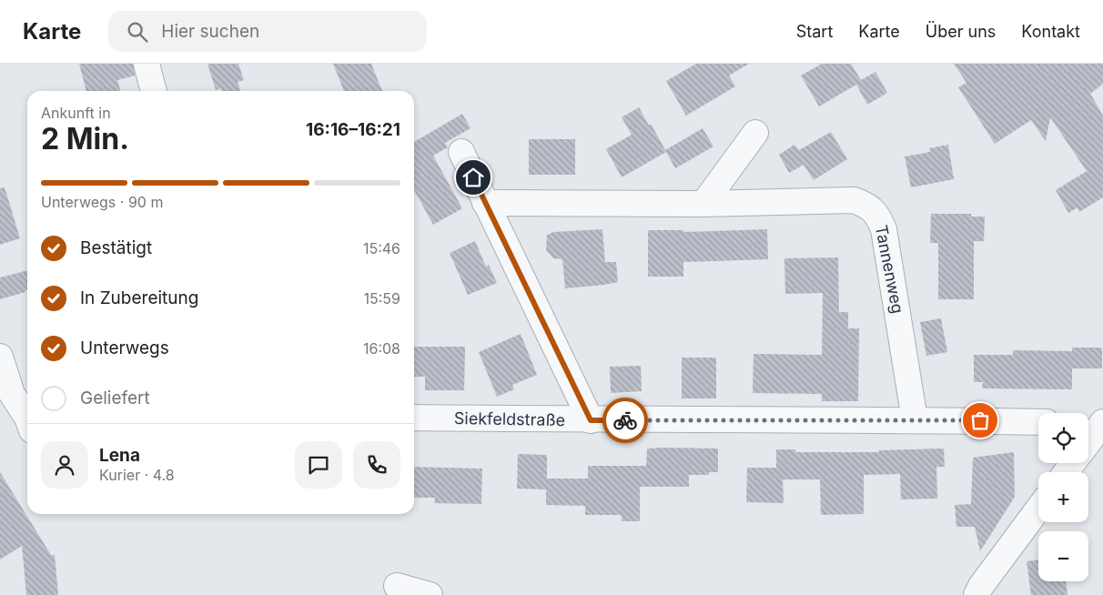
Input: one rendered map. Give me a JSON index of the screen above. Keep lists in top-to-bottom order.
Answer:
{
  "streets": {
    "street": ["Tannenweg", "Siekfeldstraße"]
  },
  "crossings": [
    ["Tannenweg", "Siekfeldstraße"]
  ],
  "page": {
    "header": "Karte",
    "search": "Hier suchen",
    "nav": [
      "Start",
      "Karte",
      "Über uns",
      "Kontakt"
    ],
    "heading": ["2 Min.", "Ankunft in", "16:16–16:21"],
    "panel": ["Lena", "Kurier · 4.8"],
    "bar": "Unterwegs · 90 m",
    "list": [
      ["Bestätigt", "15:46"],
      ["In Zubereitung", "15:59"],
      ["Unterwegs", "16:08"],
      "Geliefert"
    ],
    "map_buttons": ["+", "−"]
  }
}
